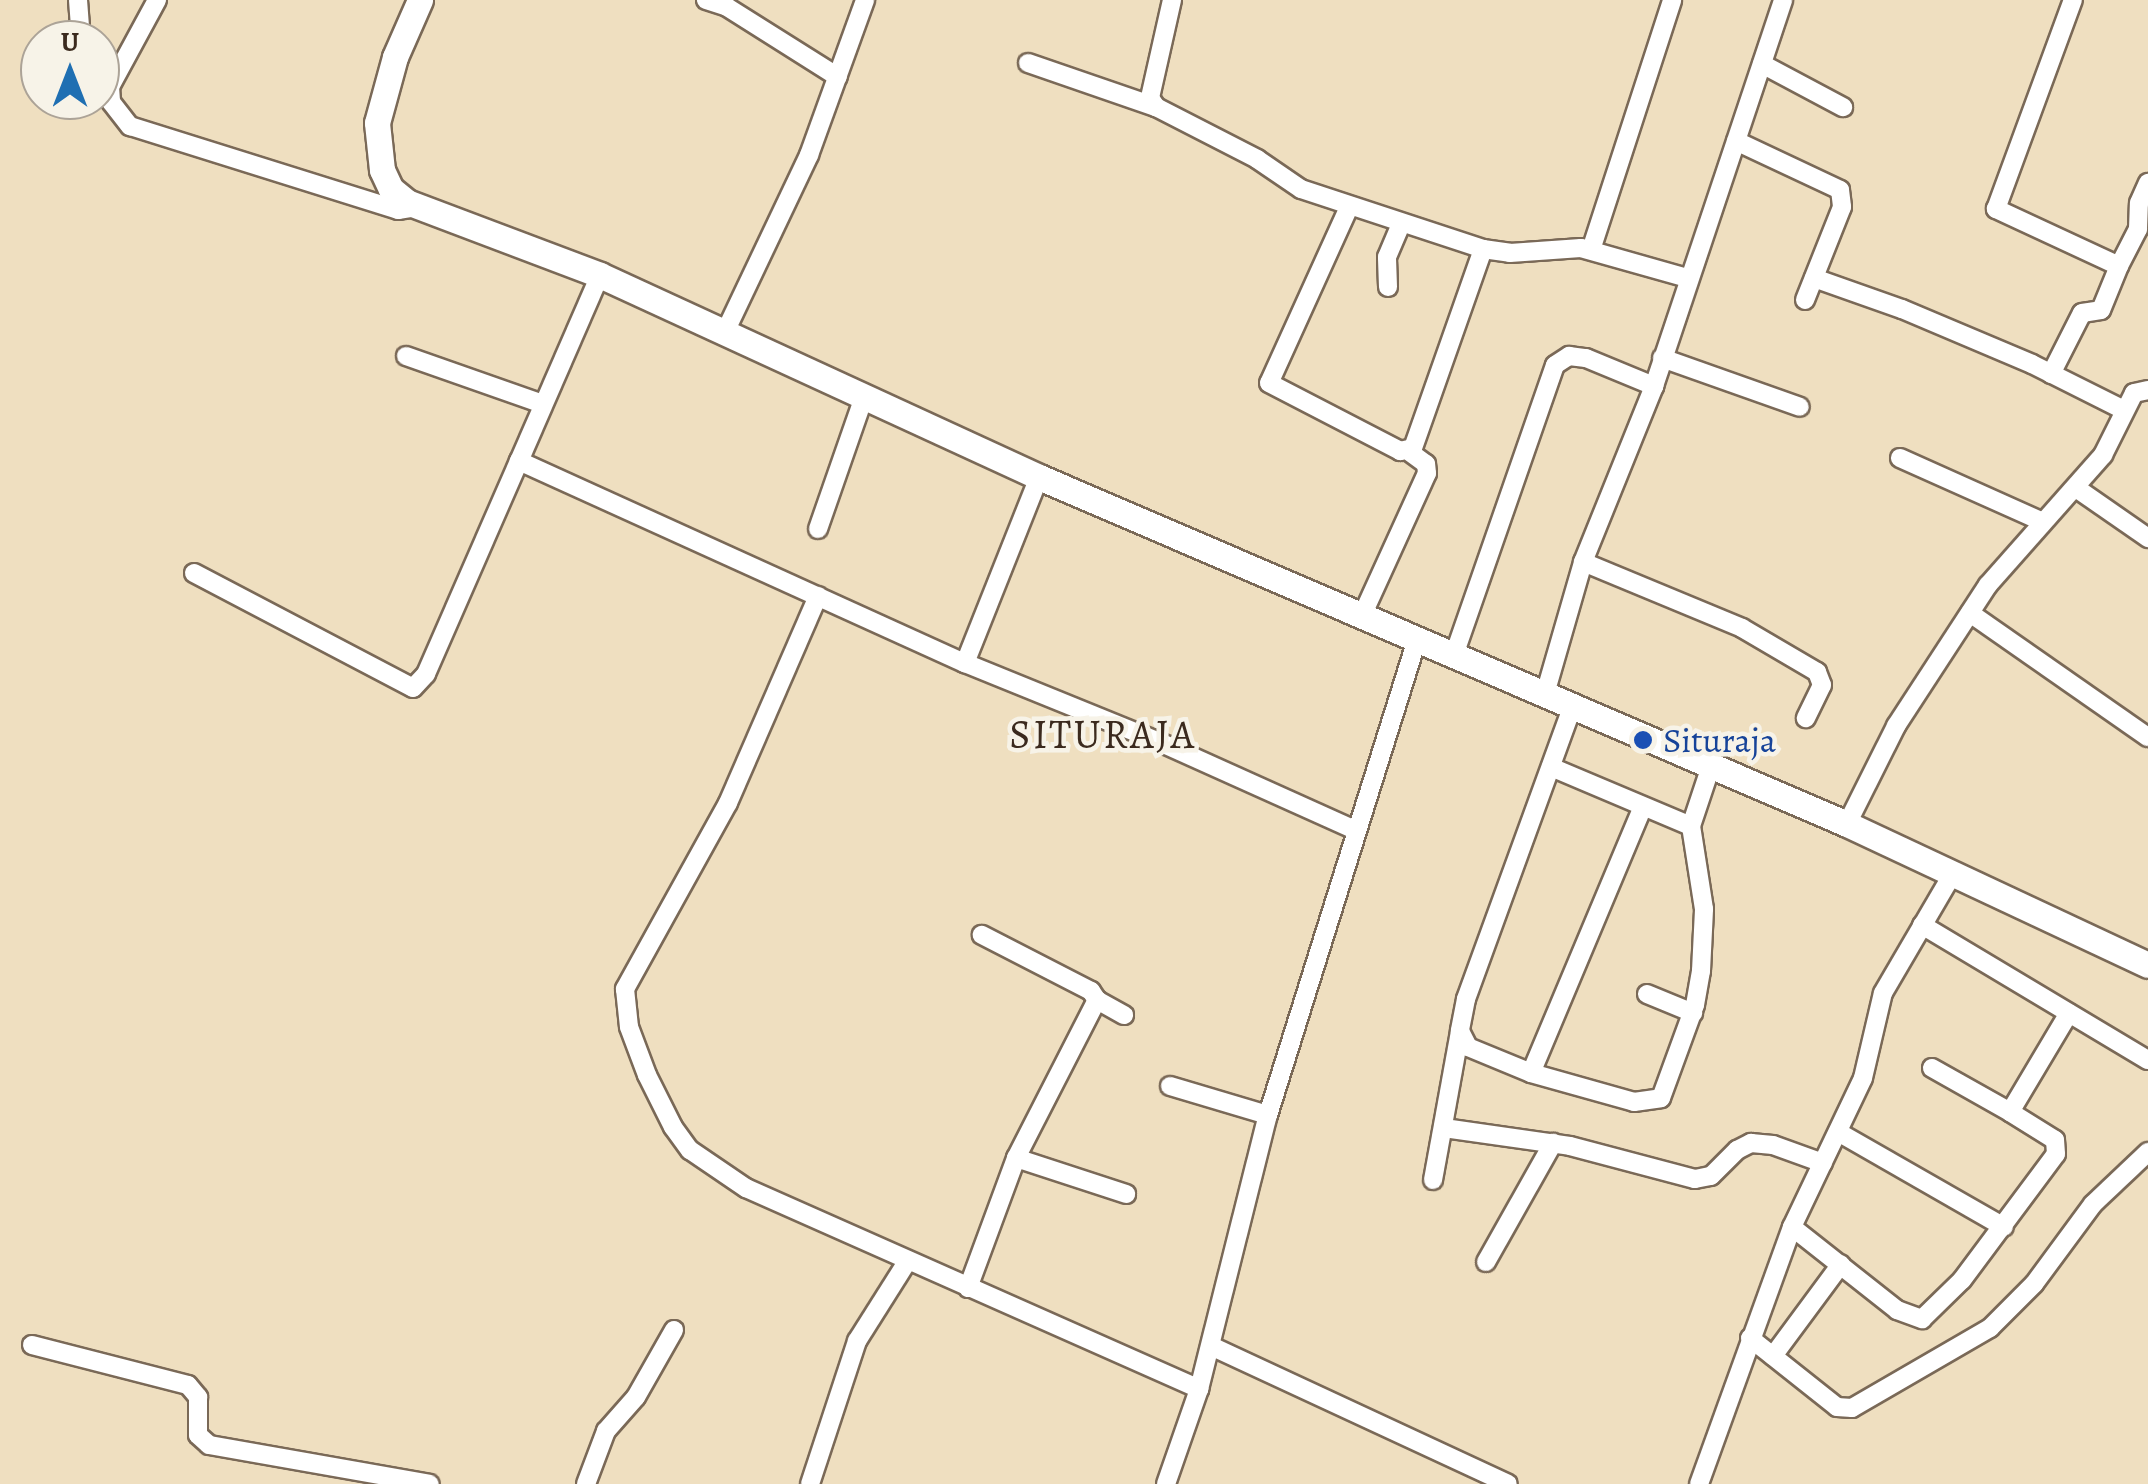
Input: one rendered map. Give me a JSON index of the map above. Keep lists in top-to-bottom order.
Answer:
{
  "districts": ["SITURAJA"],
  "places": ["Situraja"],
  "north": "top"
}
